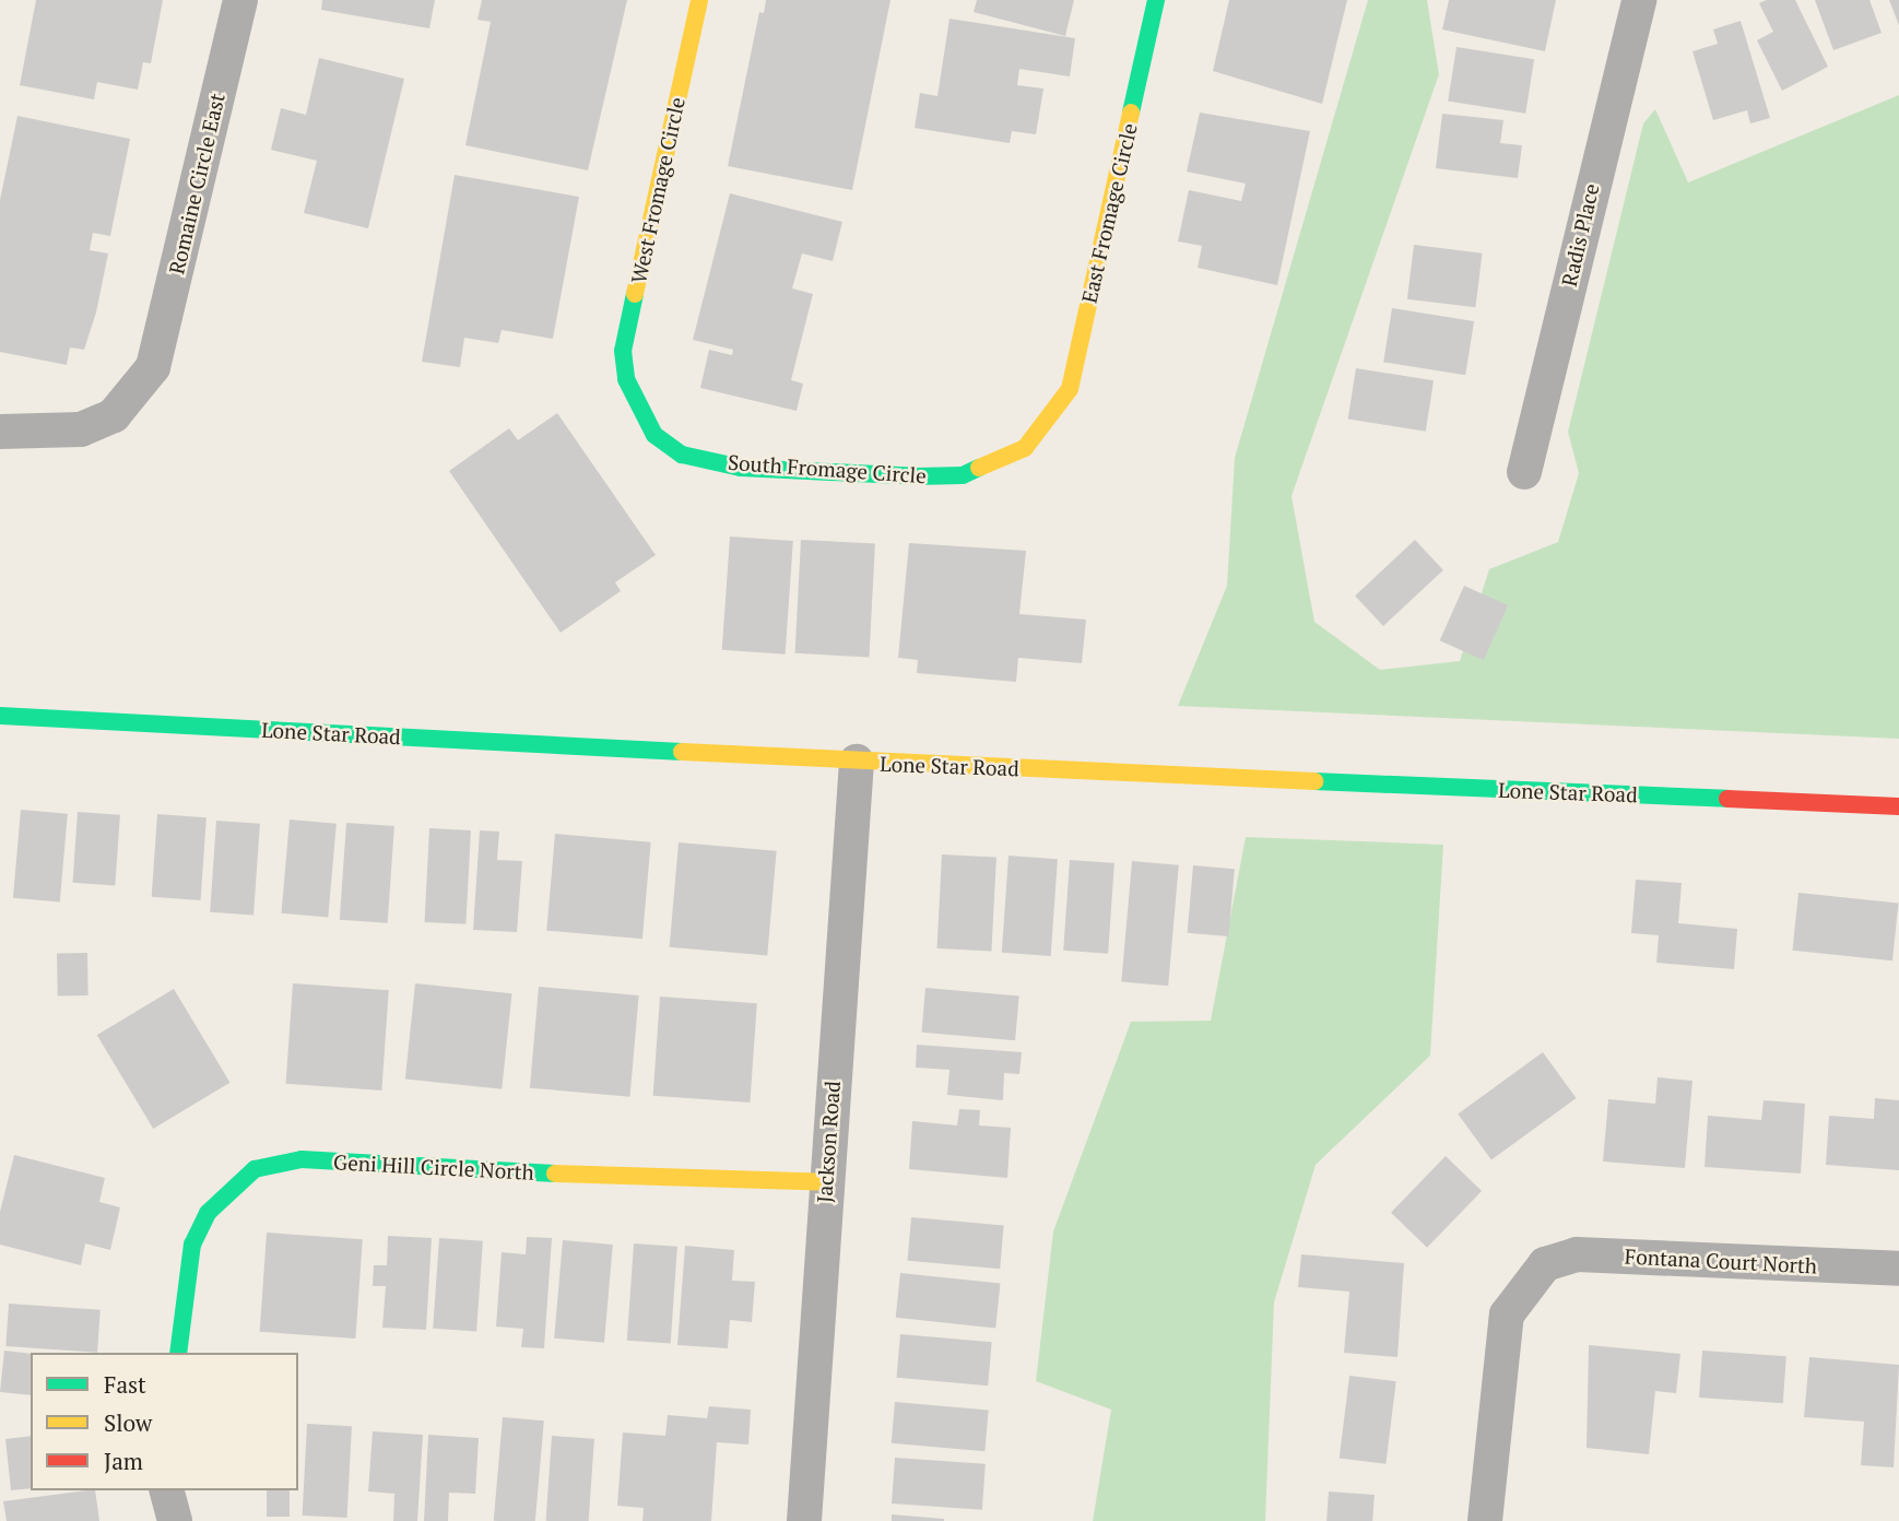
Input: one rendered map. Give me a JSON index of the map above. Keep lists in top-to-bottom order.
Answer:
{
  "streets": {
    "street": [
      "Romaine Circle East",
      "West Fromage Circle",
      "East Fromage Circle",
      "Radis Place",
      "South Fromage Circle",
      "Lone Star Road",
      "Jackson Road",
      "Geni Hill Circle North",
      "Fontana Court North"
    ]
  },
  "crossings": [
    ["West Fromage Circle", "South Fromage Circle"],
    ["East Fromage Circle", "South Fromage Circle"],
    ["Lone Star Road", "Jackson Road"],
    ["Jackson Road", "Geni Hill Circle North"]
  ],
  "legend": ["Fast", "Slow", "Jam"]
}
